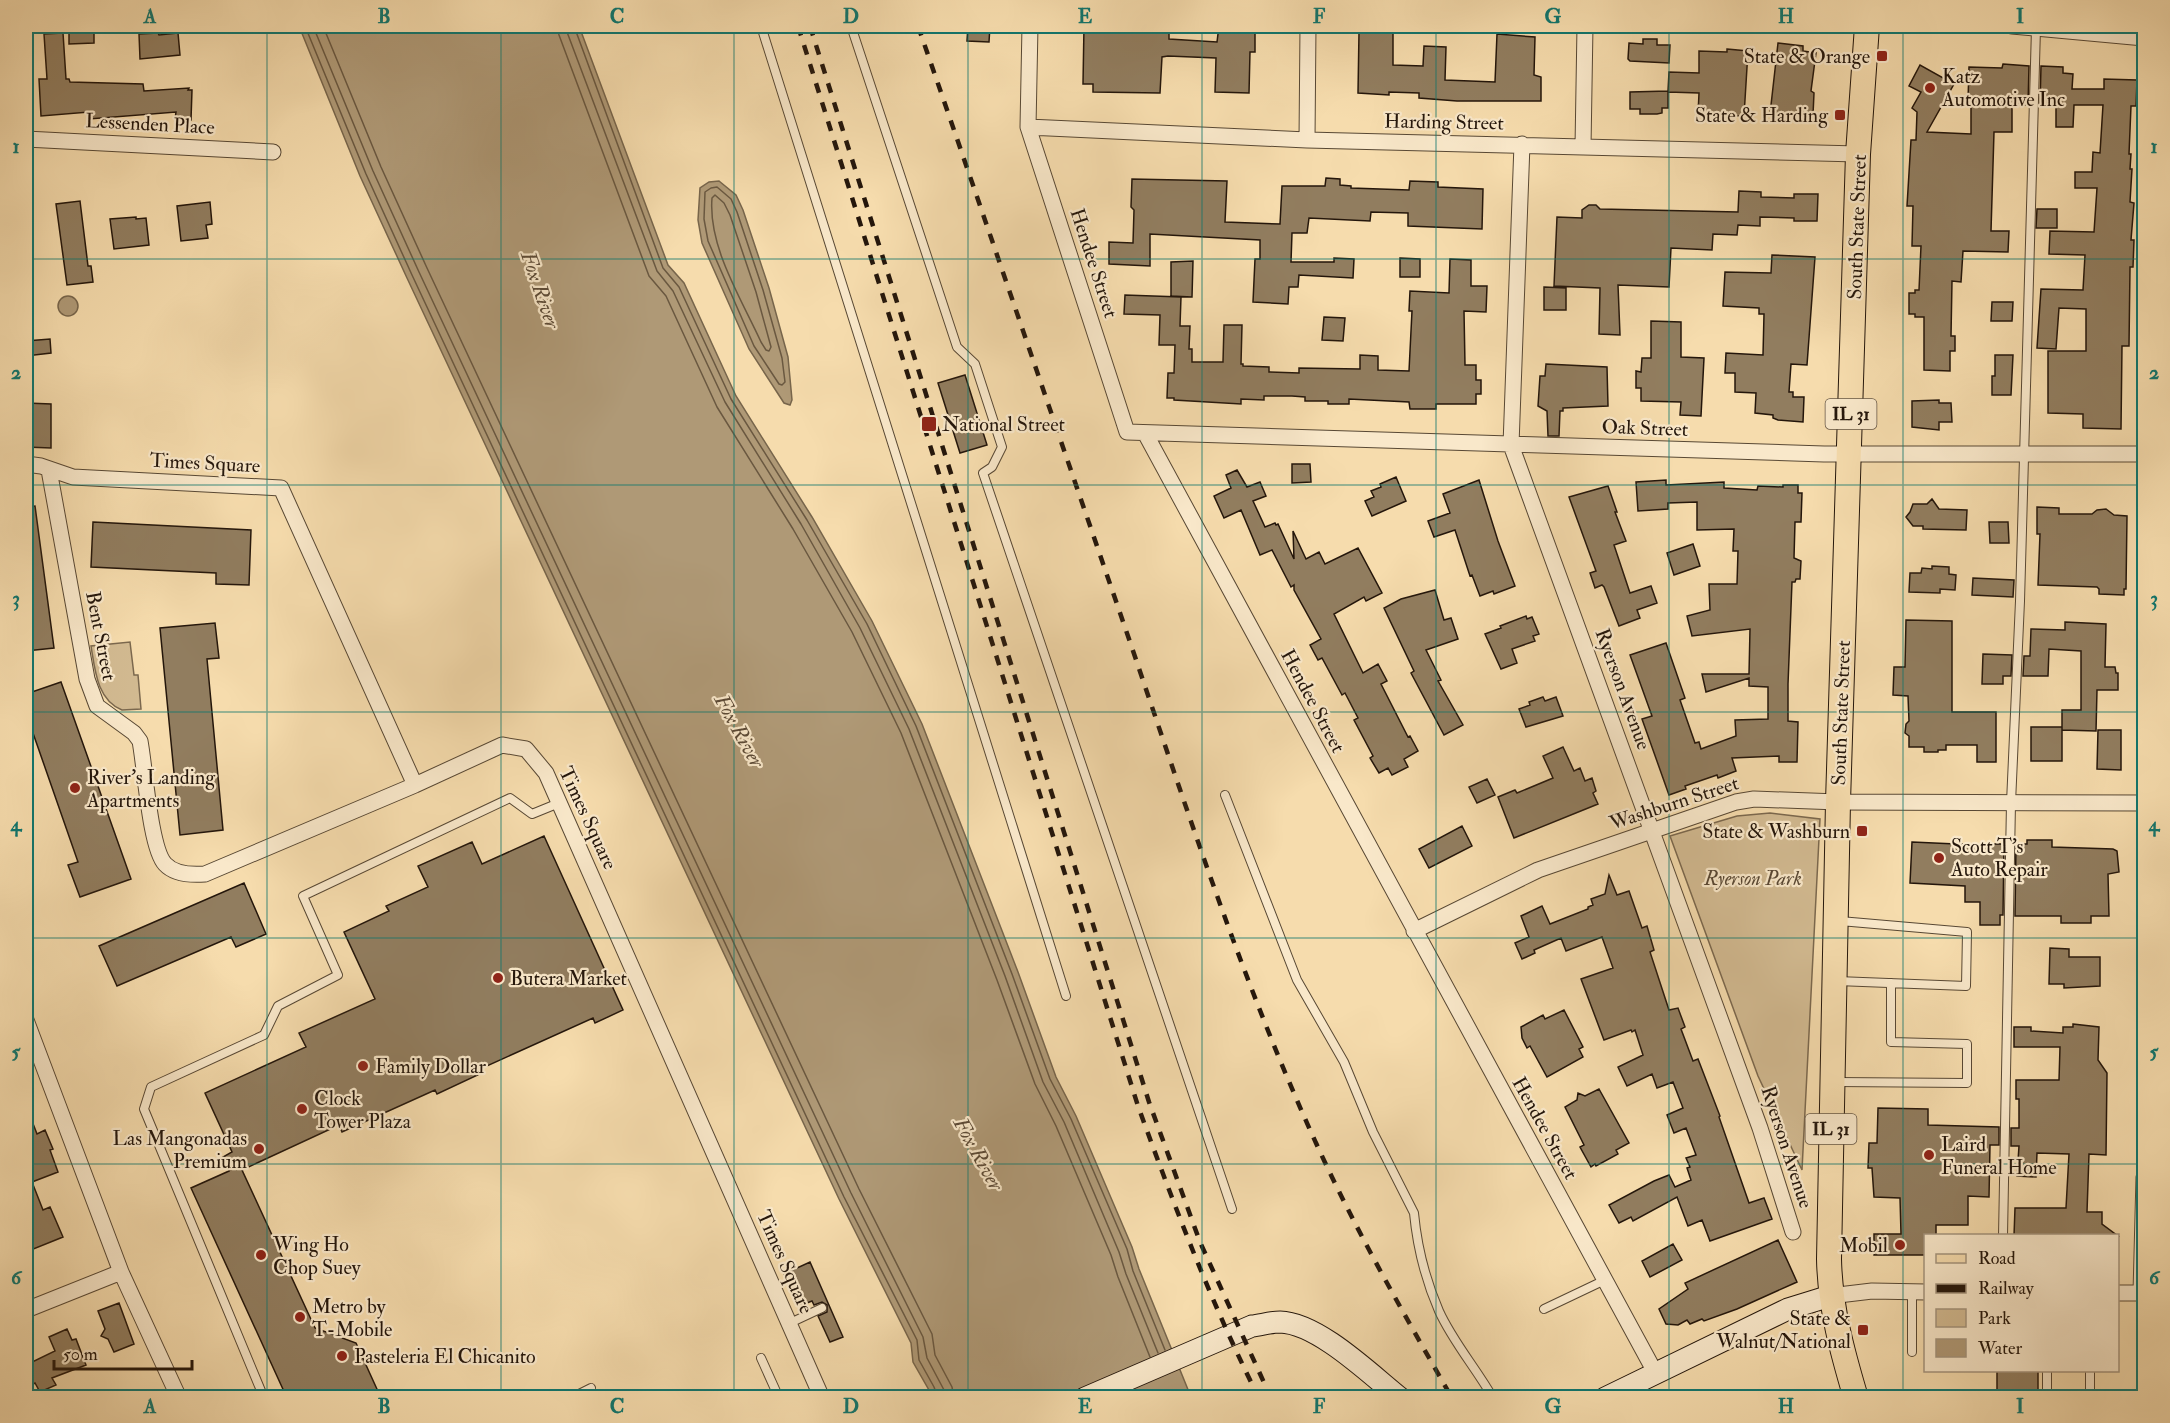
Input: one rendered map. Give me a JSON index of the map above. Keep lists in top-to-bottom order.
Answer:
{
  "streets": {
    "main road": ["South State Street", "IL 31"],
    "street": [
      "Harding Street",
      "Lessenden Place",
      "Hendee Street",
      "Oak Street",
      "Times Square",
      "Bent Street",
      "Ryerson Avenue",
      "Washburn Street"
    ]
  },
  "crossings": [
    ["Harding Street", "South State Street"],
    ["Harding Street", "Hendee Street"],
    ["Harding Street", "Ryerson Avenue"],
    ["South State Street", "Oak Street"],
    ["South State Street", "Washburn Street"],
    ["Hendee Street", "Oak Street"],
    ["Hendee Street", "Washburn Street"],
    ["Oak Street", "Ryerson Avenue"],
    ["Times Square", "Bent Street"],
    ["Ryerson Avenue", "Washburn Street"]
  ],
  "water": ["Fox River"],
  "parks": ["Ryerson Park"],
  "places": {
    "transit": [
      "State & Orange",
      "State & Harding",
      "National Street",
      "State & Washburn",
      "State & Walnut/National"
    ],
    "other": [
      "Katz Automotive Inc",
      "River's Landing Apartments",
      "Scott T's Auto Repair",
      "Butera Market",
      "Family Dollar",
      "Clock Tower Plaza",
      "Las Mangonadas Premium",
      "Laird Funeral Home",
      "Mobil",
      "Wing Ho Chop Suey",
      "Metro by T-Mobile",
      "Pasteleria El Chicanito"
    ]
  },
  "legend": [
    "Road",
    "Railway",
    "Park",
    "Water"
  ],
  "scale_bar": "50 m",
  "grid": {
    "columns": [
      "A",
      "B",
      "C",
      "D",
      "E",
      "F",
      "G",
      "H",
      "I"
    ],
    "rows": [
      "1",
      "2",
      "3",
      "4",
      "5",
      "6"
    ]
  }
}
